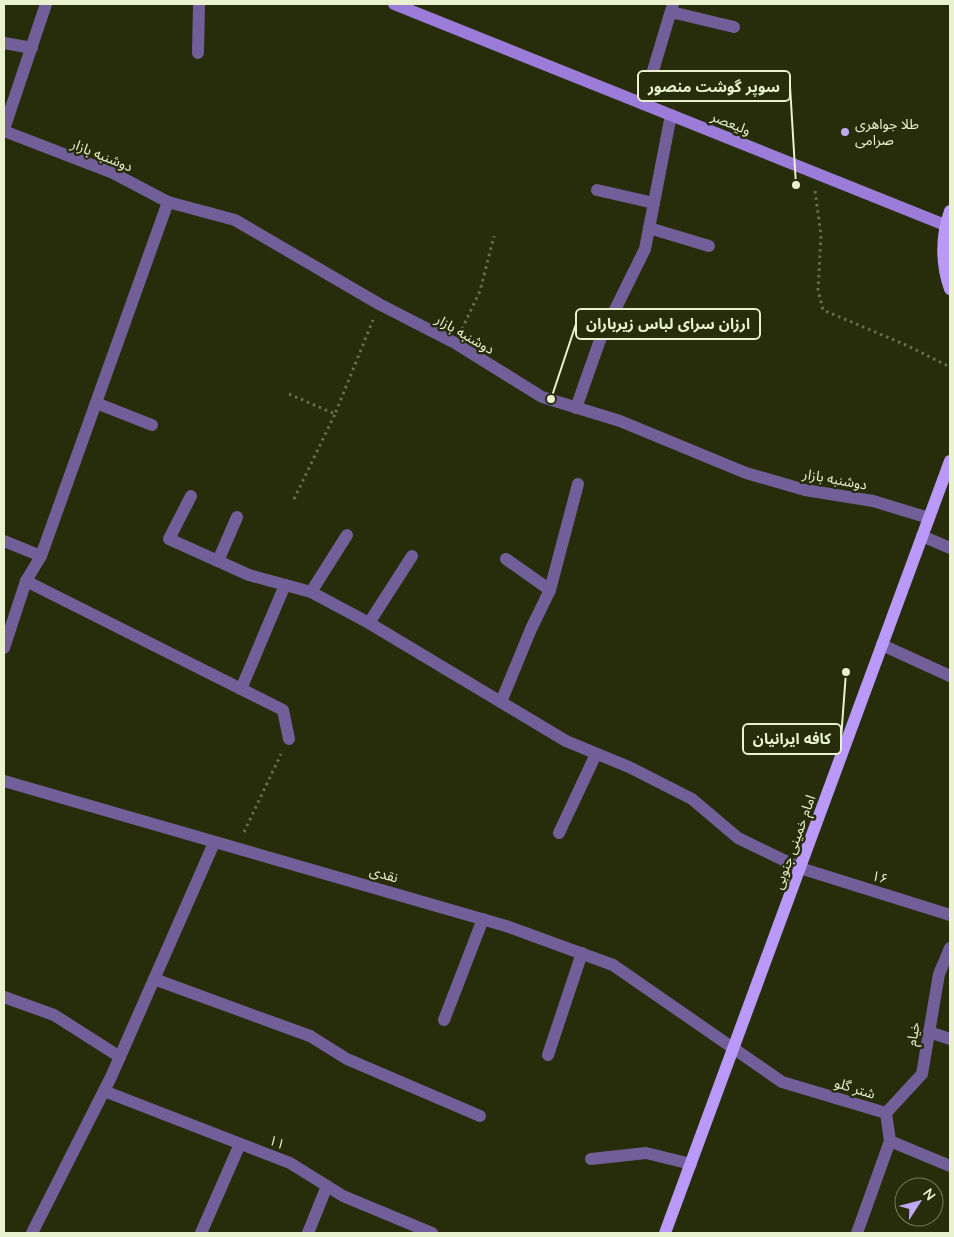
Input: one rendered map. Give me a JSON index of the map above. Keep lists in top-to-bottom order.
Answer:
{
  "streets": {
    "main road": ["ولیعصر", "امام خمینی جنوبی"],
    "street": [
      "دوشنبه بازار",
      "نقدی",
      "۱۶",
      "خیام",
      "شتر گلو",
      "۱۱"
    ]
  },
  "crossings": [
    ["دوشنبه بازار", "امام خمینی جنوبی"],
    ["امام خمینی جنوبی", "نقدی"],
    ["امام خمینی جنوبی", "۱۶"],
    ["امام خمینی جنوبی", "شتر گلو"],
    ["نقدی", "شتر گلو"],
    ["خیام", "شتر گلو"]
  ],
  "places": [
    "طلا جواهری صرامی",
    "سوپر گوشت منصور",
    "ارزان سرای لباس زیرباران",
    "کافه ایرانیان"
  ],
  "north": "top right"
}
